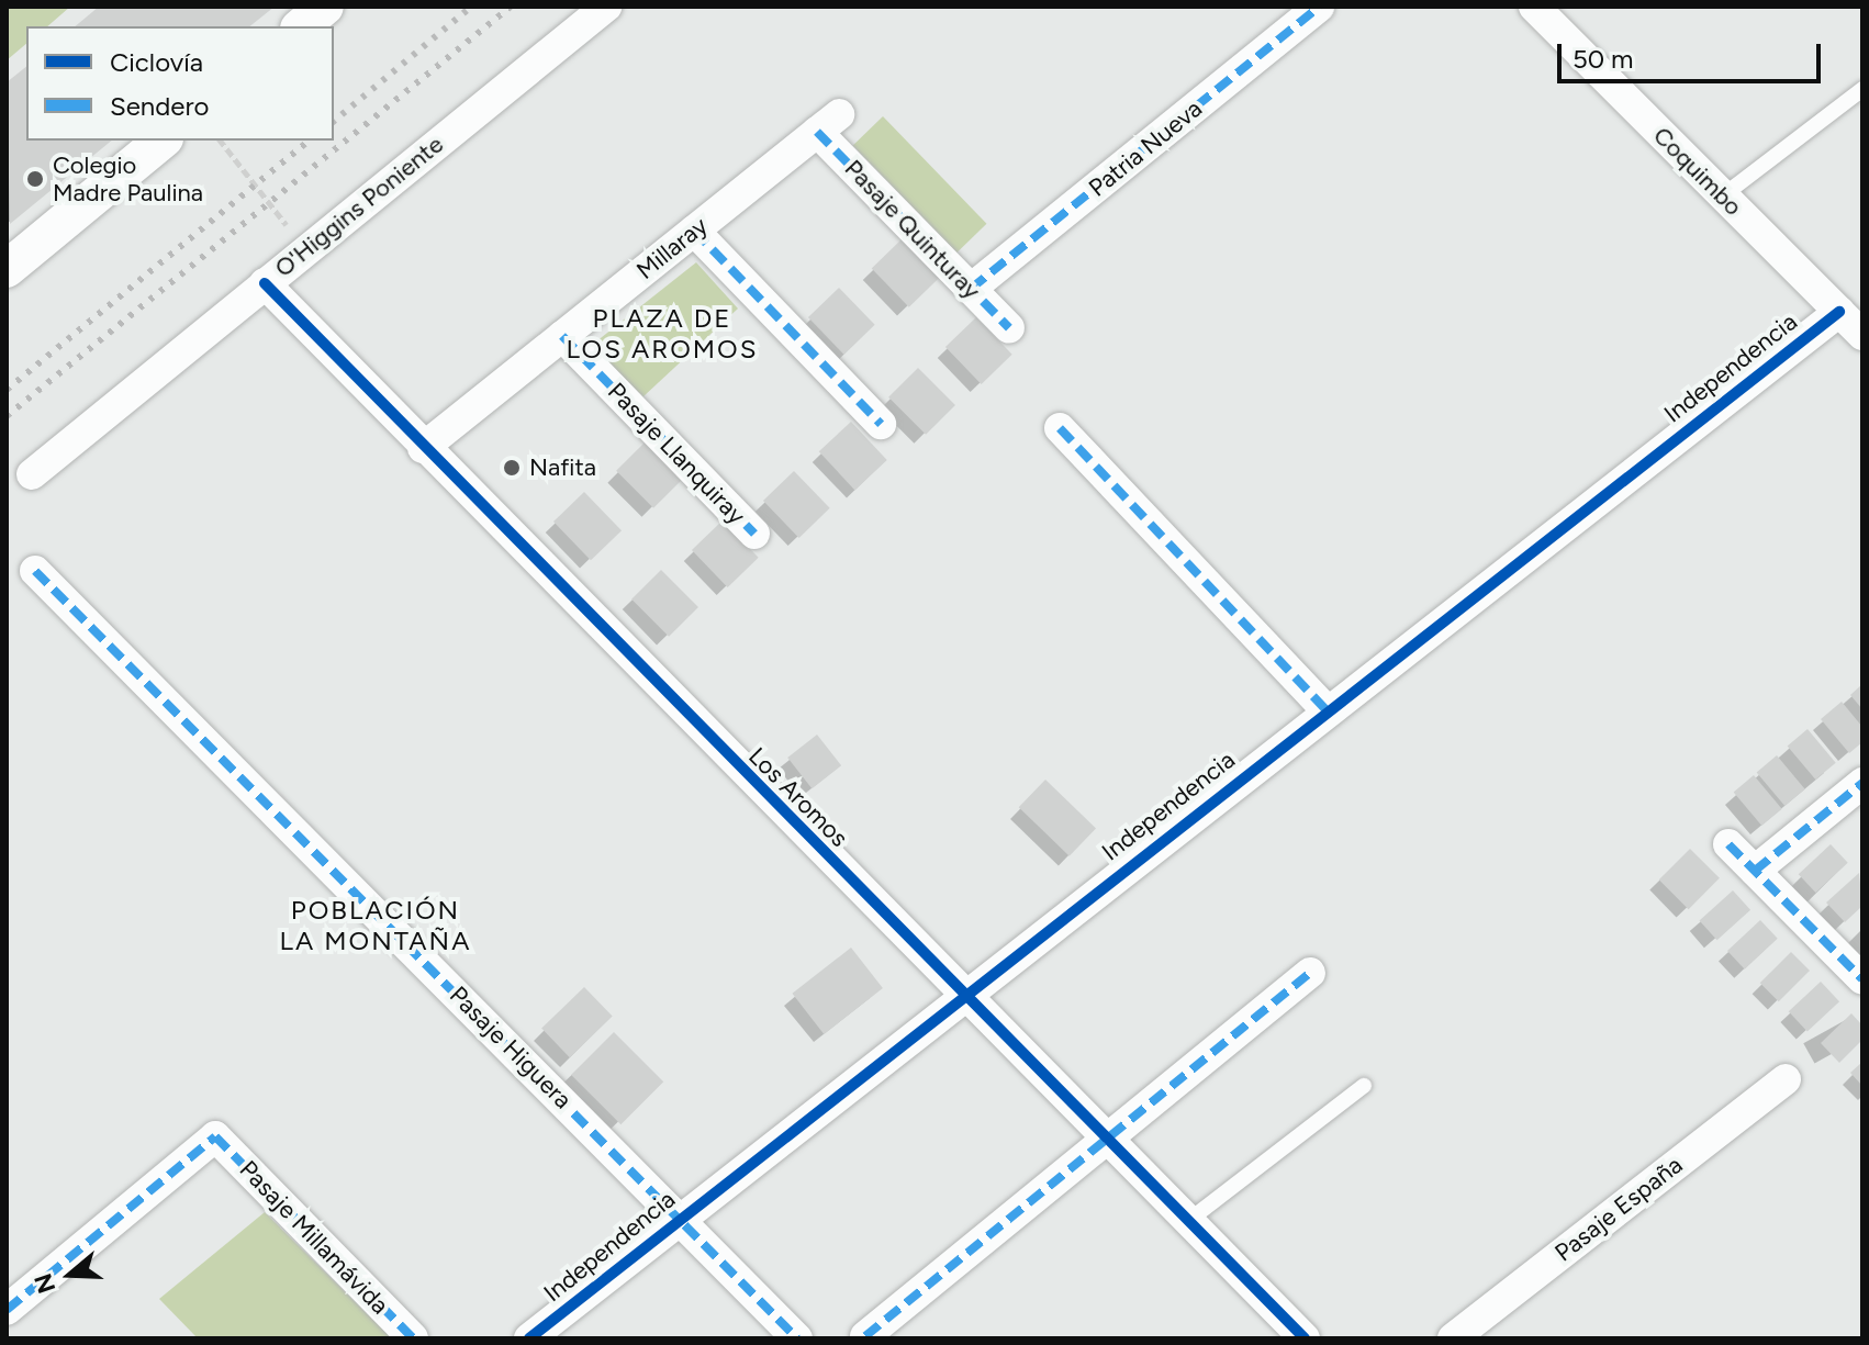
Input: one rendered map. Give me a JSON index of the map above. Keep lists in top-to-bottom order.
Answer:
{
  "streets": {
    "street": [
      "Patria Nueva",
      "Coquimbo",
      "O'Higgins Poniente",
      "Pasaje Quinturay",
      "Millaray",
      "Independencia",
      "Pasaje Llanquiray",
      "Los Aromos",
      "Pasaje Higuera",
      "Pasaje España",
      "Pasaje Millamávida"
    ]
  },
  "crossings": [
    ["Patria Nueva", "Pasaje Quinturay"],
    ["Coquimbo", "Independencia"],
    ["O'Higgins Poniente", "Los Aromos"],
    ["Pasaje Quinturay", "Millaray"],
    ["Millaray", "Pasaje Llanquiray"],
    ["Millaray", "Los Aromos"],
    ["Independencia", "Los Aromos"],
    ["Independencia", "Pasaje Higuera"]
  ],
  "districts": ["PLAZA DE LOS AROMOS", "POBLACIÓN LA MONTAÑA"],
  "places": ["Colegio Madre Paulina", "Nafita"],
  "legend": ["Ciclovía", "Sendero"],
  "scale_bar": "50 m",
  "north": "left"
}
